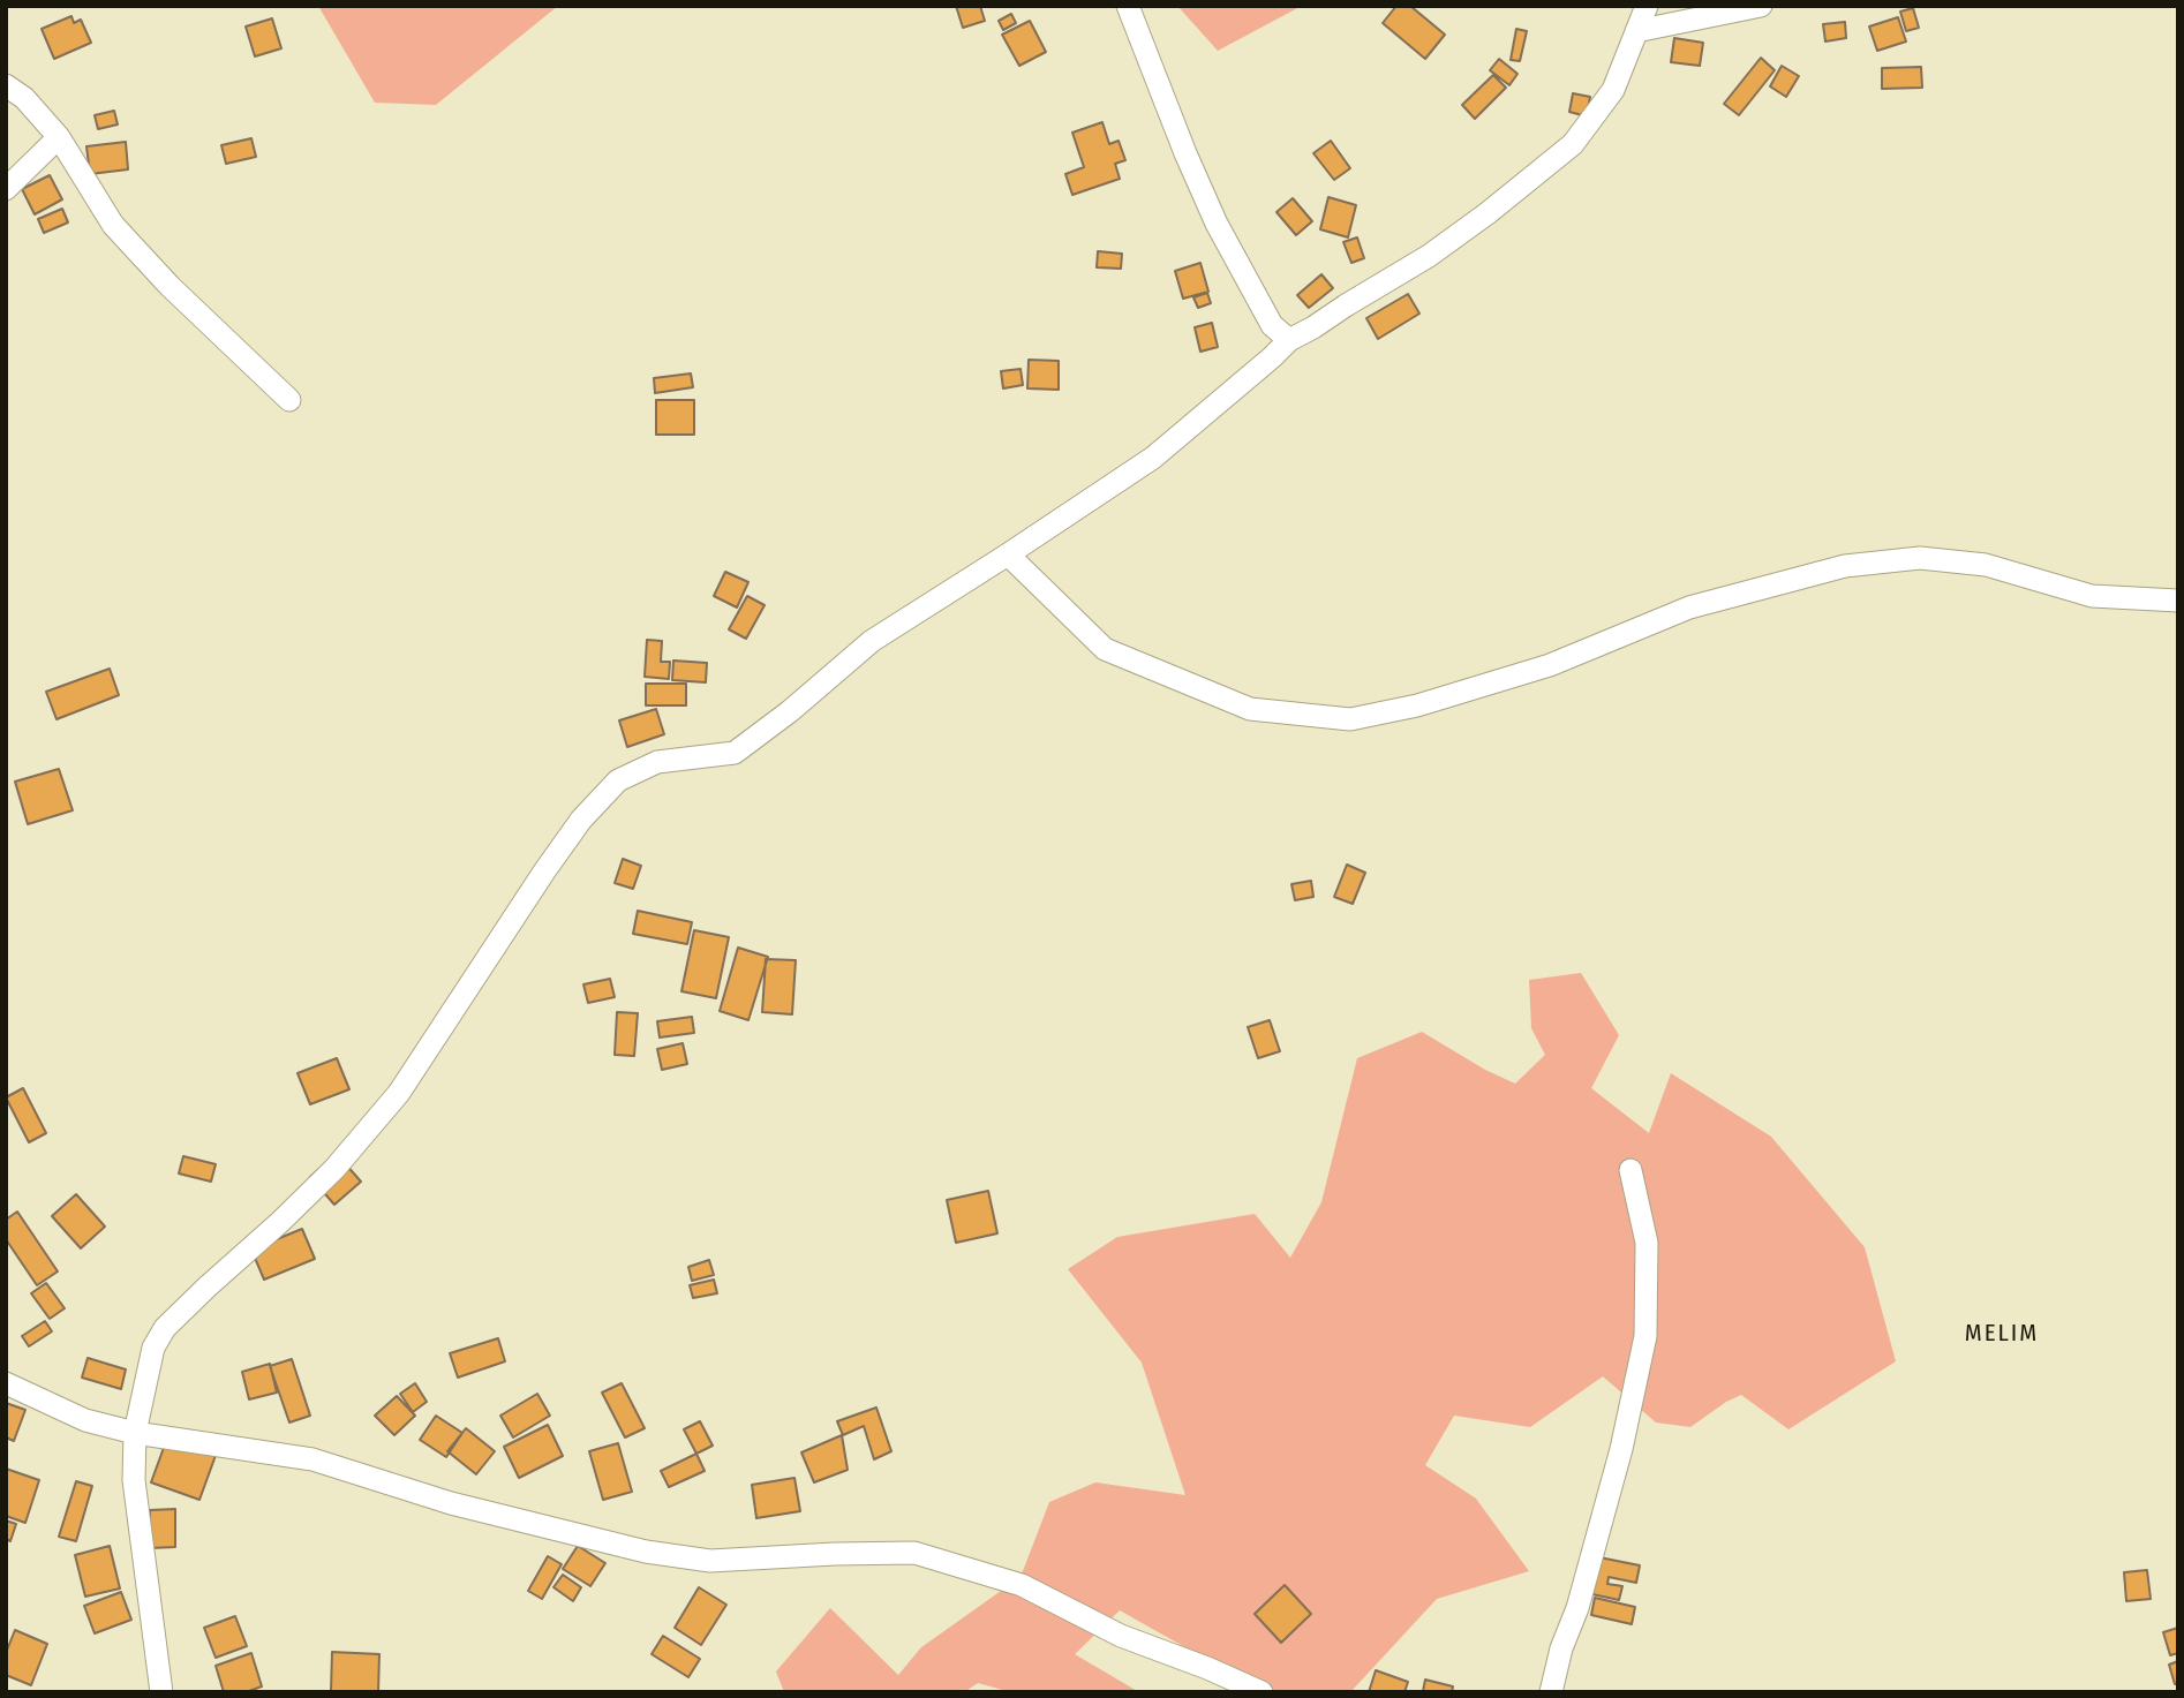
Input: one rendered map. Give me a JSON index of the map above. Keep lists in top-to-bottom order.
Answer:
{
  "districts": ["MELIM"]
}
